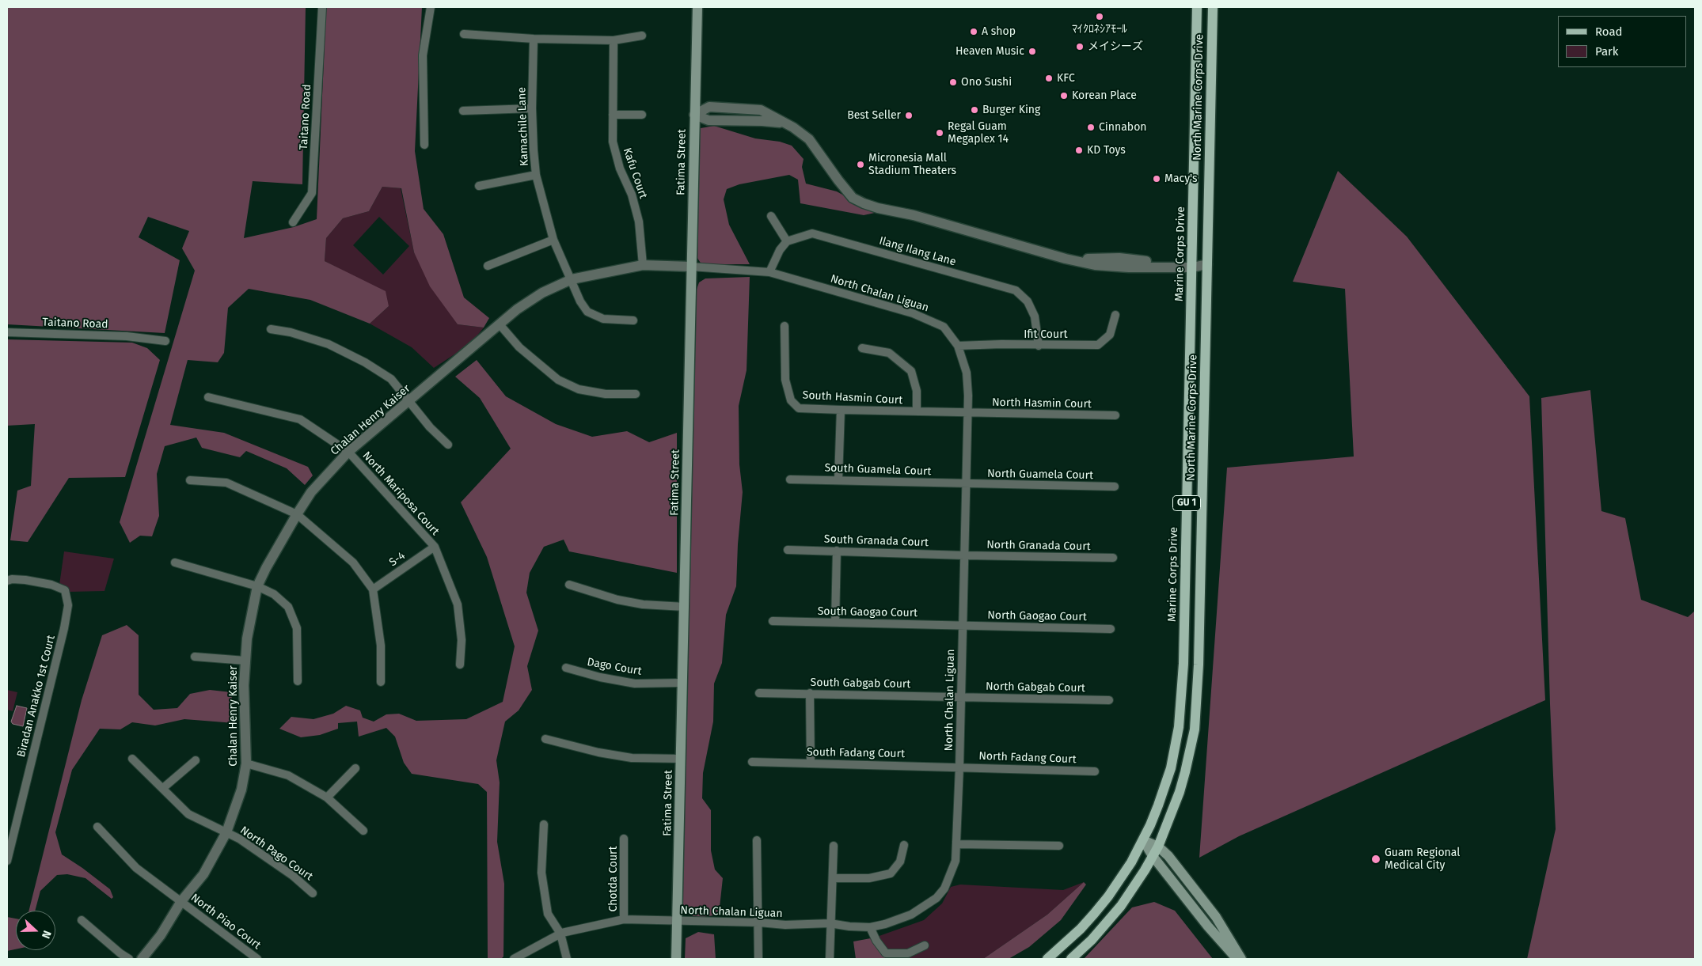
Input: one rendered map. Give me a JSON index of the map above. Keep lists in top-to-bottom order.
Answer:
{
  "streets": {
    "main road": [
      "North Marine Corps Drive",
      "Fatima Street",
      "Marine Corps Drive",
      "GU 1"
    ],
    "street": [
      "Taitano Road",
      "Kamachile Lane",
      "Kafu Court",
      "Ilang Ilang Lane",
      "North Chalan Liguan",
      "Ifit Court",
      "South Hasmin Court",
      "North Hasmin Court",
      "Chalan Henry Kaiser",
      "South Guamela Court",
      "North Guamela Court",
      "North Mariposa Court",
      "South Granada Court",
      "North Granada Court",
      "S-4",
      "South Gaogao Court",
      "North Gaogao Court",
      "Dago Court",
      "South Gabgab Court",
      "North Gabgab Court",
      "Biradan Anakko 1st Court",
      "South Fadang Court",
      "North Fadang Court",
      "North Pago Court",
      "Chotda Court",
      "North Piao Court"
    ]
  },
  "crossings": [
    ["Kamachile Lane", "Chalan Henry Kaiser"],
    ["Fatima Street", "North Chalan Liguan"],
    ["Fatima Street", "Chalan Henry Kaiser"],
    ["Fatima Street", "Dago Court"],
    ["Kafu Court", "Chalan Henry Kaiser"],
    ["Ilang Ilang Lane", "Ifit Court"],
    ["North Chalan Liguan", "Ifit Court"],
    ["North Chalan Liguan", "South Hasmin Court"],
    ["North Chalan Liguan", "North Hasmin Court"],
    ["North Chalan Liguan", "Chalan Henry Kaiser"],
    ["North Chalan Liguan", "South Guamela Court"],
    ["North Chalan Liguan", "North Guamela Court"],
    ["North Chalan Liguan", "South Granada Court"],
    ["North Chalan Liguan", "North Granada Court"],
    ["North Chalan Liguan", "South Gaogao Court"],
    ["North Chalan Liguan", "North Gaogao Court"],
    ["North Chalan Liguan", "South Gabgab Court"],
    ["North Chalan Liguan", "North Gabgab Court"],
    ["North Chalan Liguan", "South Fadang Court"],
    ["North Chalan Liguan", "North Fadang Court"],
    ["North Chalan Liguan", "Chotda Court"],
    ["South Hasmin Court", "North Hasmin Court"],
    ["Chalan Henry Kaiser", "North Mariposa Court"],
    ["Chalan Henry Kaiser", "North Pago Court"],
    ["Chalan Henry Kaiser", "North Piao Court"],
    ["South Guamela Court", "North Guamela Court"],
    ["North Mariposa Court", "S-4"],
    ["South Granada Court", "North Granada Court"],
    ["South Gaogao Court", "North Gaogao Court"],
    ["South Gabgab Court", "North Gabgab Court"],
    ["South Fadang Court", "North Fadang Court"]
  ],
  "places": [
    "ﾏｲｸﾛﾈｼｱﾓｰﾙ",
    "A shop",
    "メイシーズ",
    "Heaven Music",
    "KFC",
    "Ono Sushi",
    "Korean Place",
    "Burger King",
    "Best Seller",
    "Cinnabon",
    "Regal Guam Megaplex 14",
    "KD Toys",
    "Micronesia Mall Stadium Theaters",
    "Macy's",
    "Guam Regional Medical City"
  ],
  "legend": ["Road", "Park"],
  "north": "right"
}
